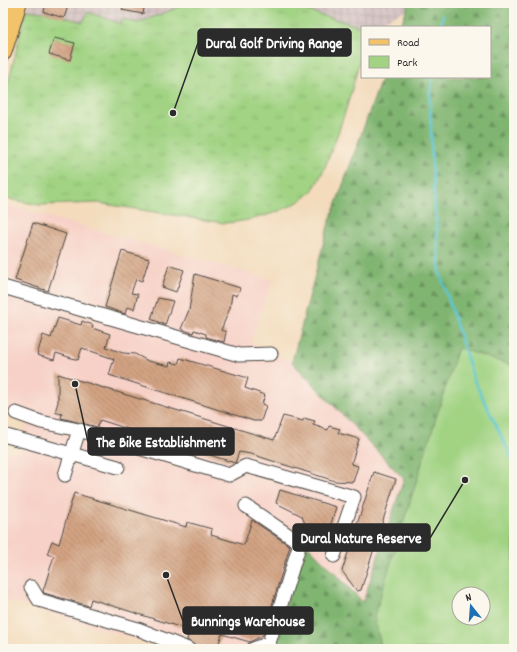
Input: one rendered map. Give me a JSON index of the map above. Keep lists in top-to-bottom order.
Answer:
{
  "places": [
    "Dural Golf Driving Range",
    "The Bike Establishment",
    "Dural Nature Reserve",
    "Bunnings Warehouse"
  ],
  "legend": ["Road", "Park"],
  "north": "top"
}
